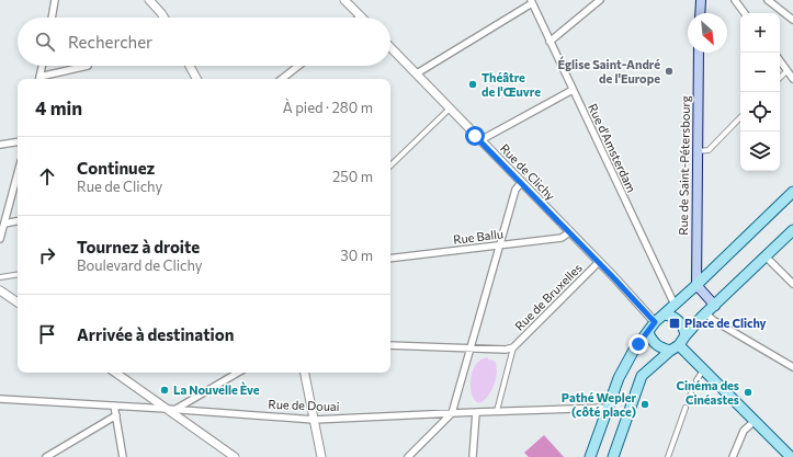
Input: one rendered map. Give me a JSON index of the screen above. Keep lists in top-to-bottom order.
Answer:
{
  "streets": {
    "main road": ["Rue de Saint-Pétersbourg"],
    "street": [
      "Rue d'Amsterdam",
      "Rue de Clichy",
      "Rue Ballu",
      "Rue de Bruxelles",
      "Rue de Douai"
    ]
  },
  "crossings": [
    ["Rue de Clichy", "Rue Ballu"],
    ["Rue de Clichy", "Rue de Bruxelles"]
  ],
  "places": {
    "other": [
      "Église Saint-André de l'Europe",
      "Théâtre de l'Œuvre",
      "La Nouvelle Ève",
      "Cinéma des Cinéastes",
      "Pathé Wepler (côté place)"
    ],
    "transit": ["Place de Clichy"]
  },
  "north": "bottom right",
  "page": {
    "map_buttons": ["+", "−"],
    "search": "Rechercher",
    "heading": ["4 min", "À pied · 280 m"],
    "list": [
      ["Continuez", "Rue de Clichy", "250 m"],
      ["Tournez à droite", "Boulevard de Clichy", "30 m"],
      "Arrivée à destination"
    ]
  }
}
